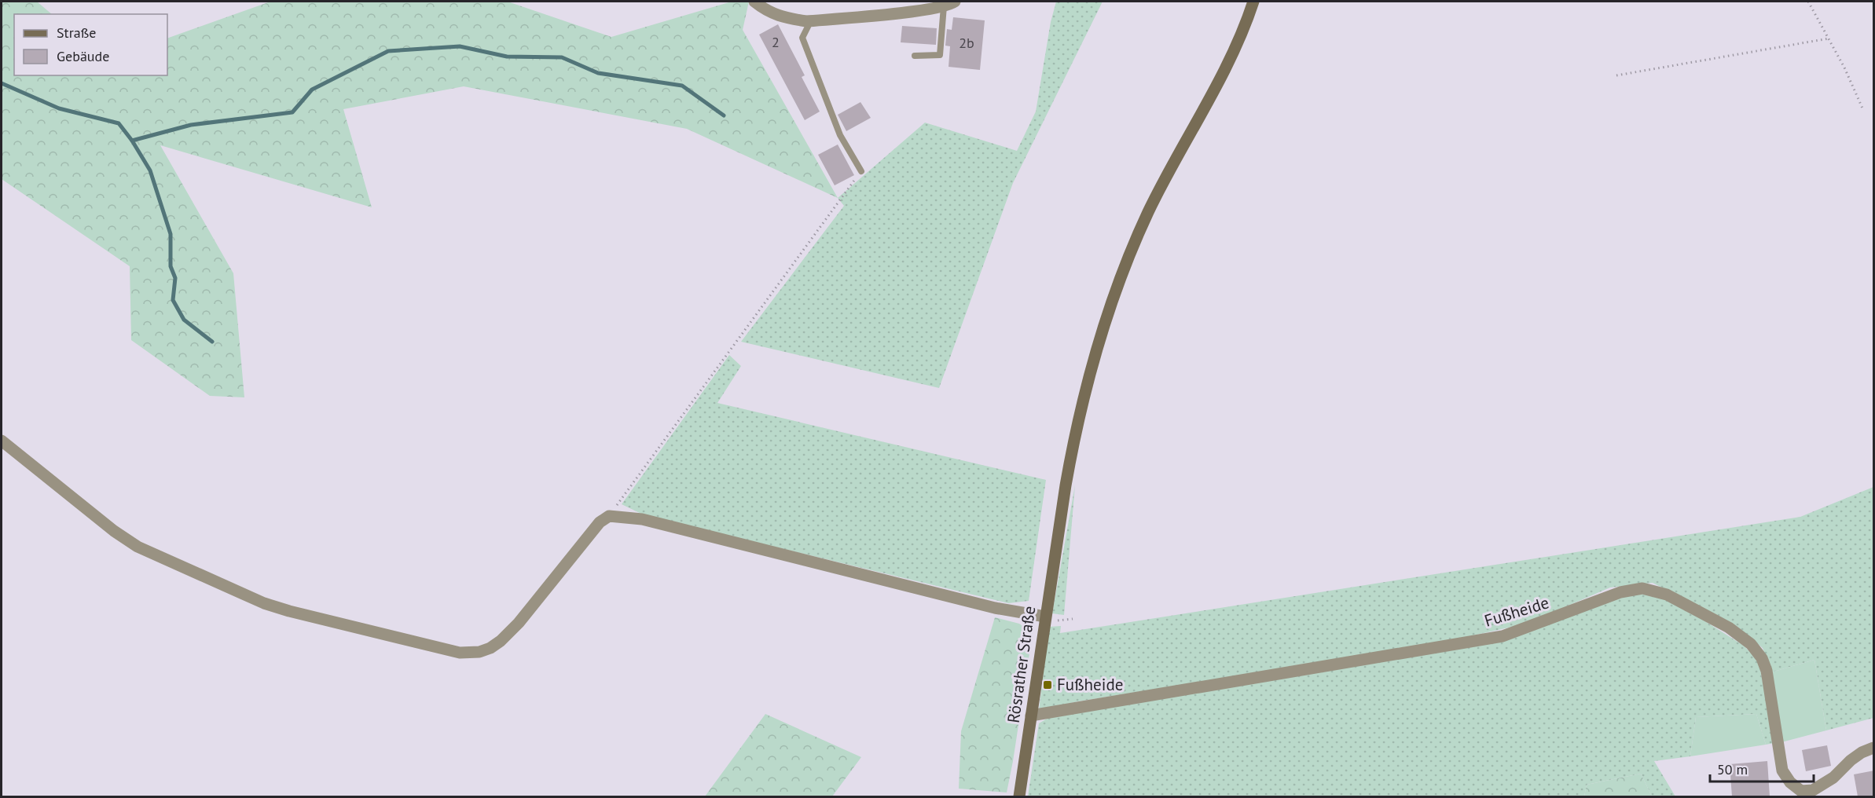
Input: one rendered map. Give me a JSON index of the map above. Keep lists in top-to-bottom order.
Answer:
{
  "streets": {
    "street": ["Fußheide", "Rösrather Straße"]
  },
  "crossings": [
    ["Fußheide", "Rösrather Straße"]
  ],
  "places": {
    "transit": ["Fußheide"]
  },
  "house_numbers": ["2", "2b"],
  "legend": ["Straße", "Gebäude"],
  "scale_bar": "50 m"
}
